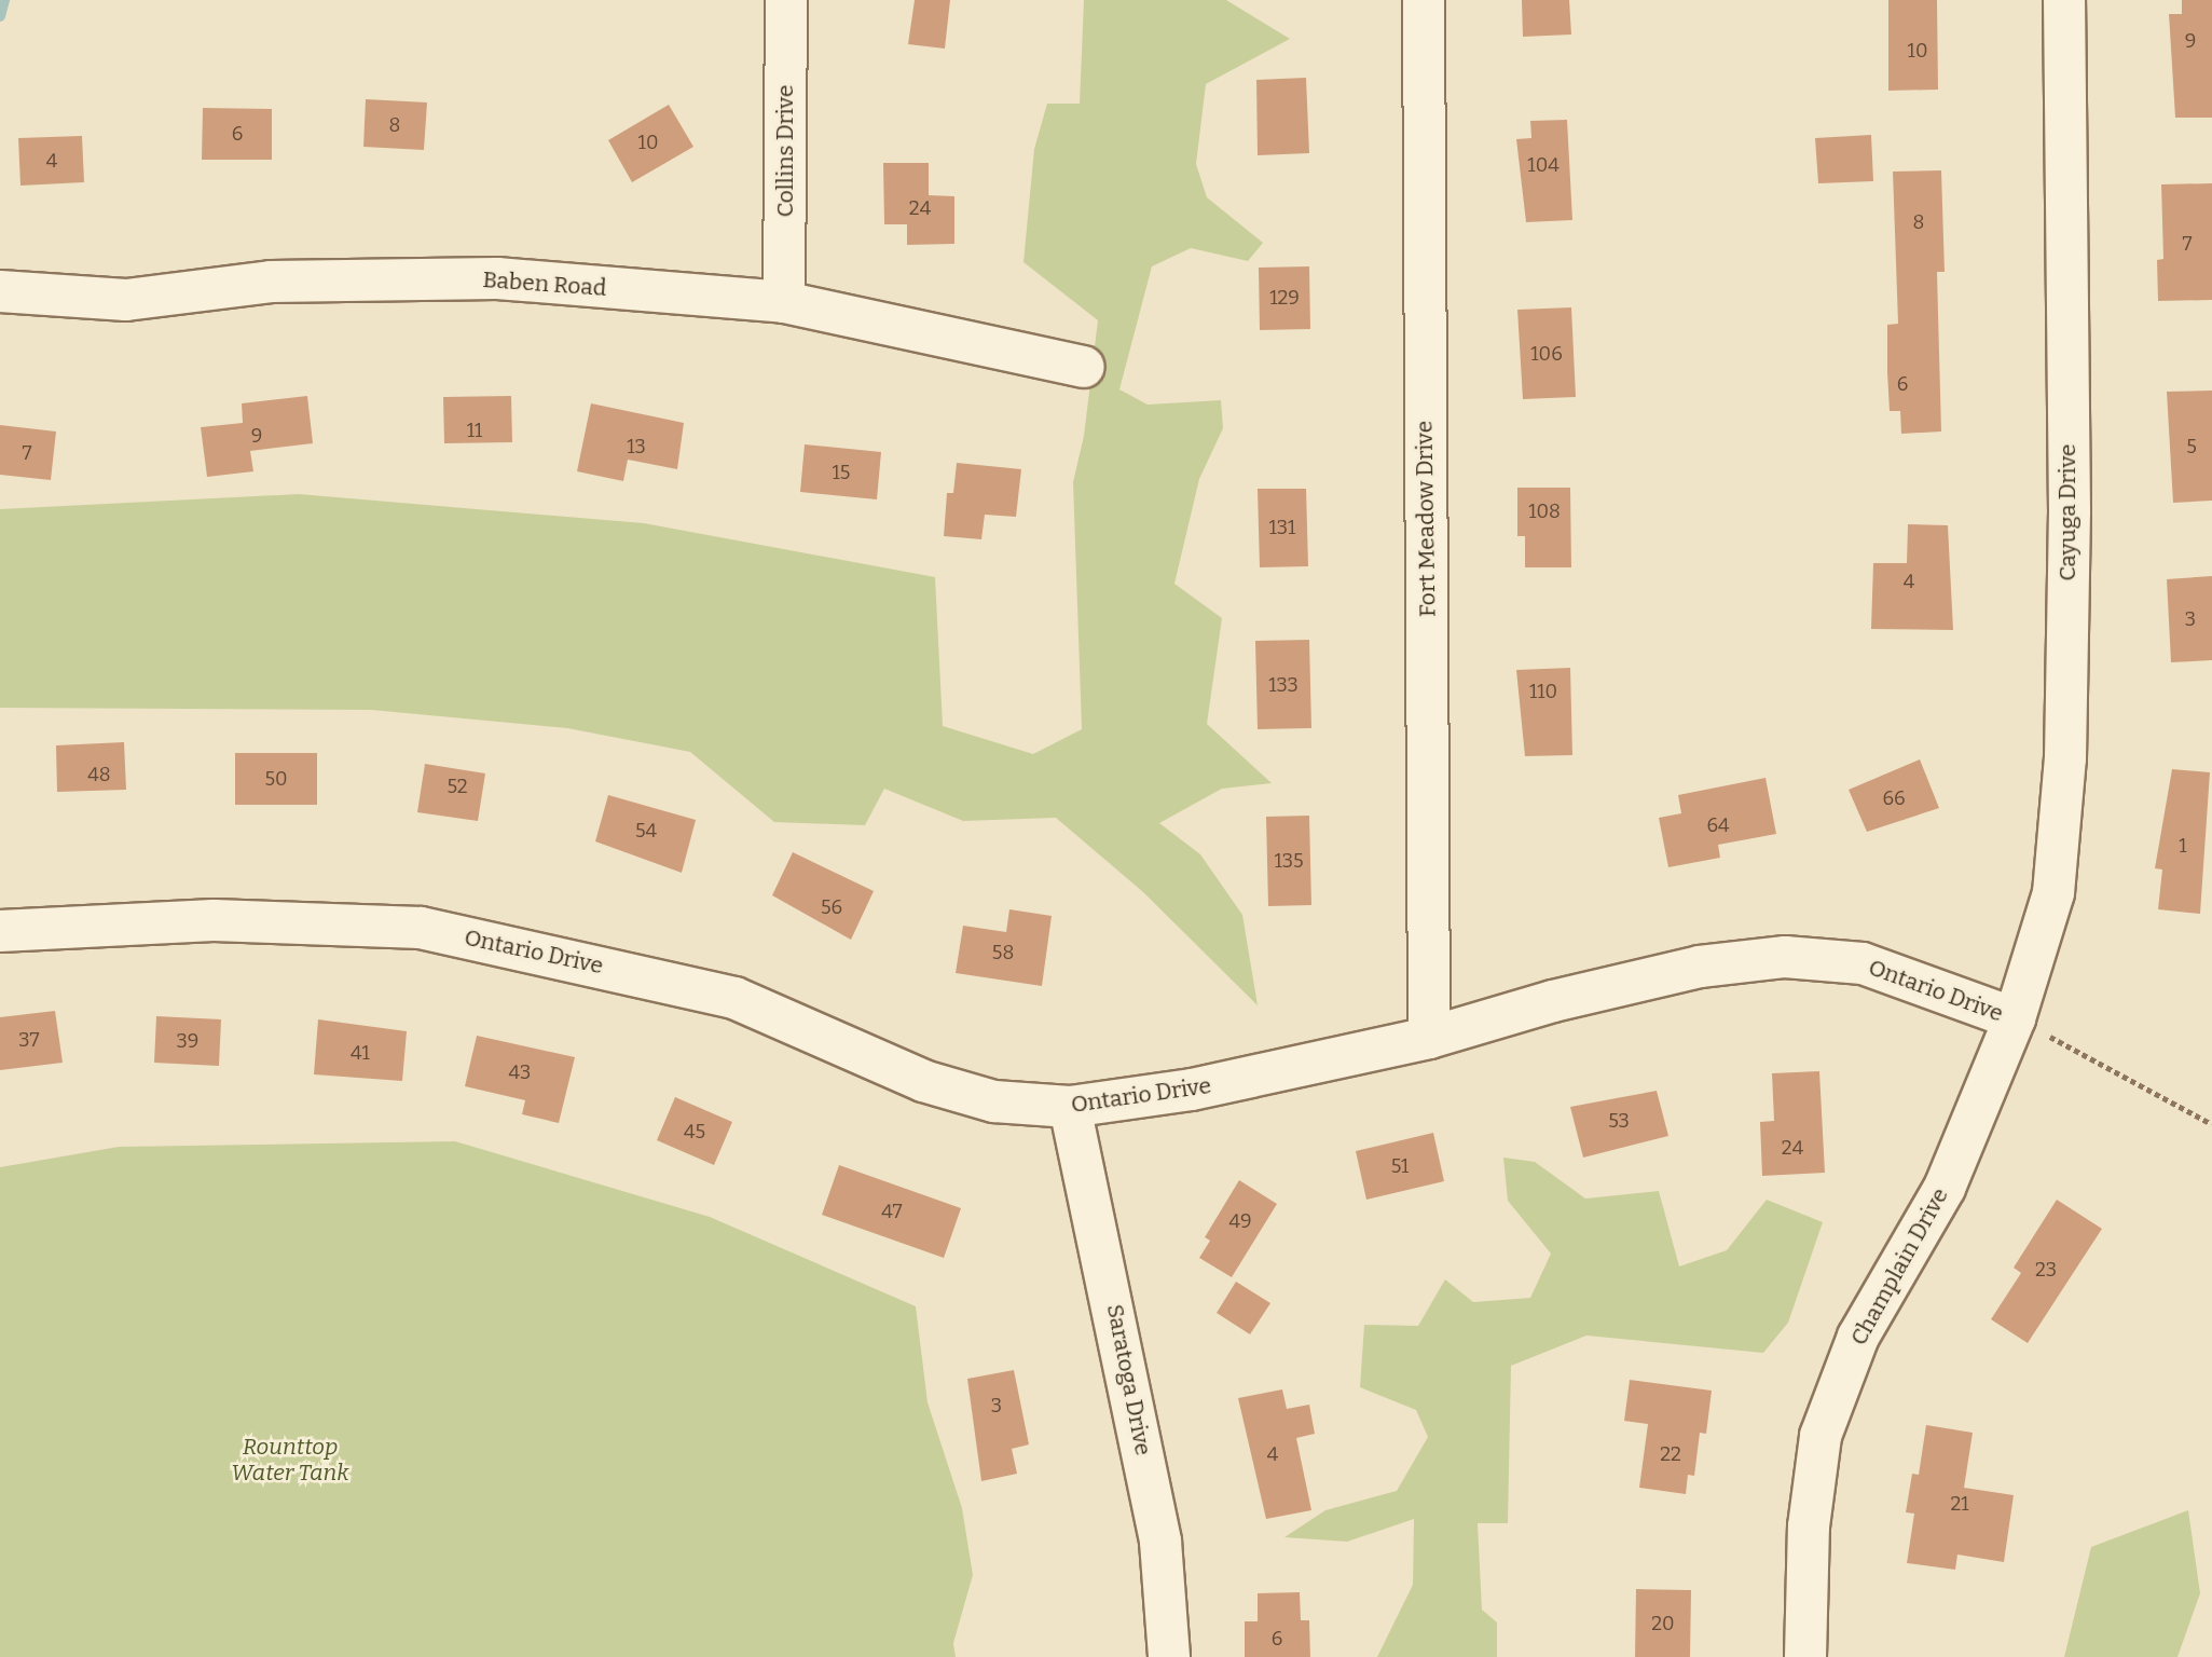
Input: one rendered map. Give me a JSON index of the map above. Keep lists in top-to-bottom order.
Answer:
{
  "streets": {
    "street": [
      "Collins Drive",
      "Baben Road",
      "Cayuga Drive",
      "Fort Meadow Drive",
      "Ontario Drive",
      "Champlain Drive",
      "Saratoga Drive"
    ]
  },
  "crossings": [
    ["Collins Drive", "Baben Road"],
    ["Cayuga Drive", "Ontario Drive"],
    ["Cayuga Drive", "Champlain Drive"],
    ["Fort Meadow Drive", "Ontario Drive"],
    ["Ontario Drive", "Champlain Drive"],
    ["Ontario Drive", "Saratoga Drive"]
  ],
  "parks": ["Rounttop Water Tank"],
  "house_numbers": [
    "9",
    "10",
    "8",
    "6",
    "10",
    "4",
    "104",
    "24",
    "8",
    "7",
    "129",
    "106",
    "6",
    "11",
    "9",
    "13",
    "5",
    "7",
    "15",
    "108",
    "131",
    "4",
    "3",
    "133",
    "110",
    "48",
    "50",
    "52",
    "66",
    "64",
    "54",
    "1",
    "135",
    "56",
    "58",
    "37",
    "39",
    "41",
    "43",
    "53",
    "45",
    "24",
    "51",
    "47",
    "49",
    "23",
    "3",
    "4",
    "22",
    "21",
    "20",
    "6"
  ]
}
